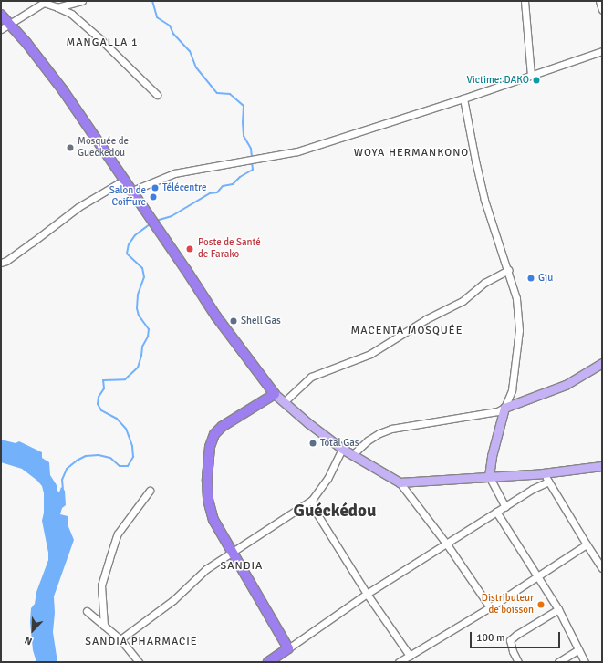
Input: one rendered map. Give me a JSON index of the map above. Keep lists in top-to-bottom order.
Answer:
{
  "districts": [
    "MANGALLA 1",
    "WOYA HERMANKONO",
    "MACENTA MOSQUÉE",
    "Guéckédou",
    "SANDIA",
    "SANDIA PHARMACIE"
  ],
  "places": [
    "Victime: DAKO",
    "Mosquée de Gueckedou",
    "Télécentre",
    "Salon de Coiffure",
    "Poste de Santé de Farako",
    "Gju",
    "Shell Gas",
    "Total Gas",
    "Distributeur de boisson"
  ],
  "scale_bar": "100 m",
  "north": "bottom left"
}
